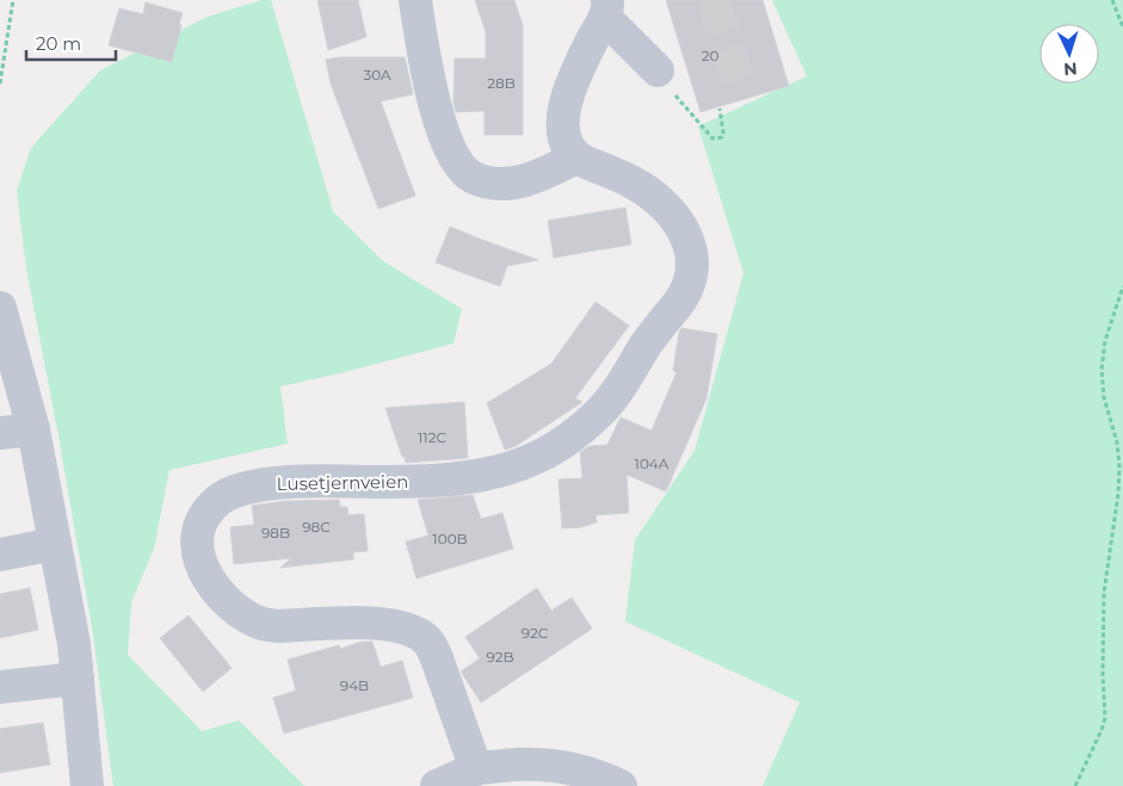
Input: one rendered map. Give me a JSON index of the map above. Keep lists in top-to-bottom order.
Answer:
{
  "streets": {
    "lane": ["Lusetjernveien"]
  },
  "house_numbers": [
    "20",
    "30A",
    "28B",
    "112C",
    "104A",
    "98C",
    "98B",
    "100B",
    "92C",
    "92B",
    "94B"
  ],
  "scale_bar": "20 m",
  "north": "bottom"
}
